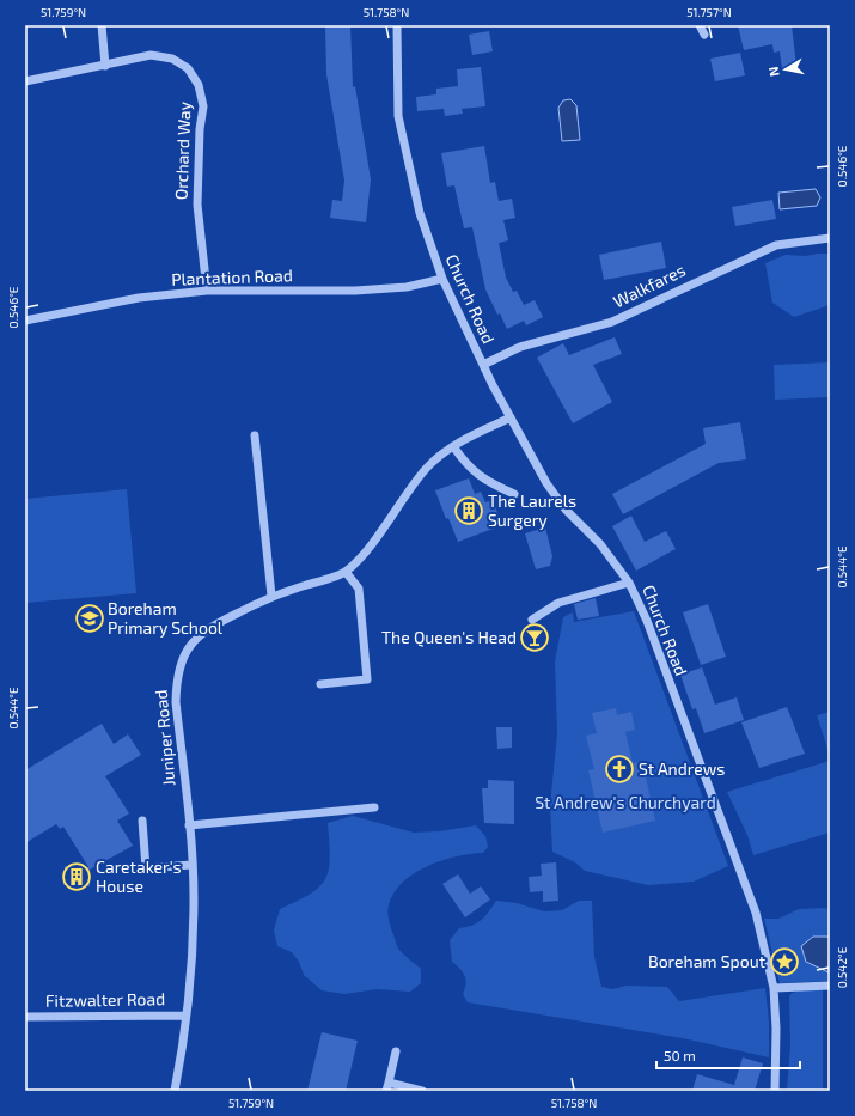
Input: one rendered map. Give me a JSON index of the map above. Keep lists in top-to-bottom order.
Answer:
{
  "streets": {
    "street": [
      "Orchard Way",
      "Plantation Road",
      "Walkfares",
      "Church Road",
      "Juniper Road",
      "Fitzwalter Road"
    ]
  },
  "crossings": [
    ["Orchard Way", "Plantation Road"],
    ["Plantation Road", "Church Road"],
    ["Walkfares", "Church Road"],
    ["Church Road", "Juniper Road"],
    ["Juniper Road", "Fitzwalter Road"]
  ],
  "parks": ["St Andrew's Churchyard"],
  "places": {
    "building": ["The Laurels Surgery", "Caretaker's House"],
    "school or university": ["Boreham Primary School"],
    "bar": ["The Queen's Head"],
    "church": ["St Andrews"],
    "place": ["Boreham Spout"]
  },
  "scale_bar": "50 m",
  "north": "left",
  "coordinates": [
    "51.759°N",
    "51.758°N",
    "51.757°N",
    "0.546°E",
    "0.544°E",
    "0.542°E"
  ]
}
